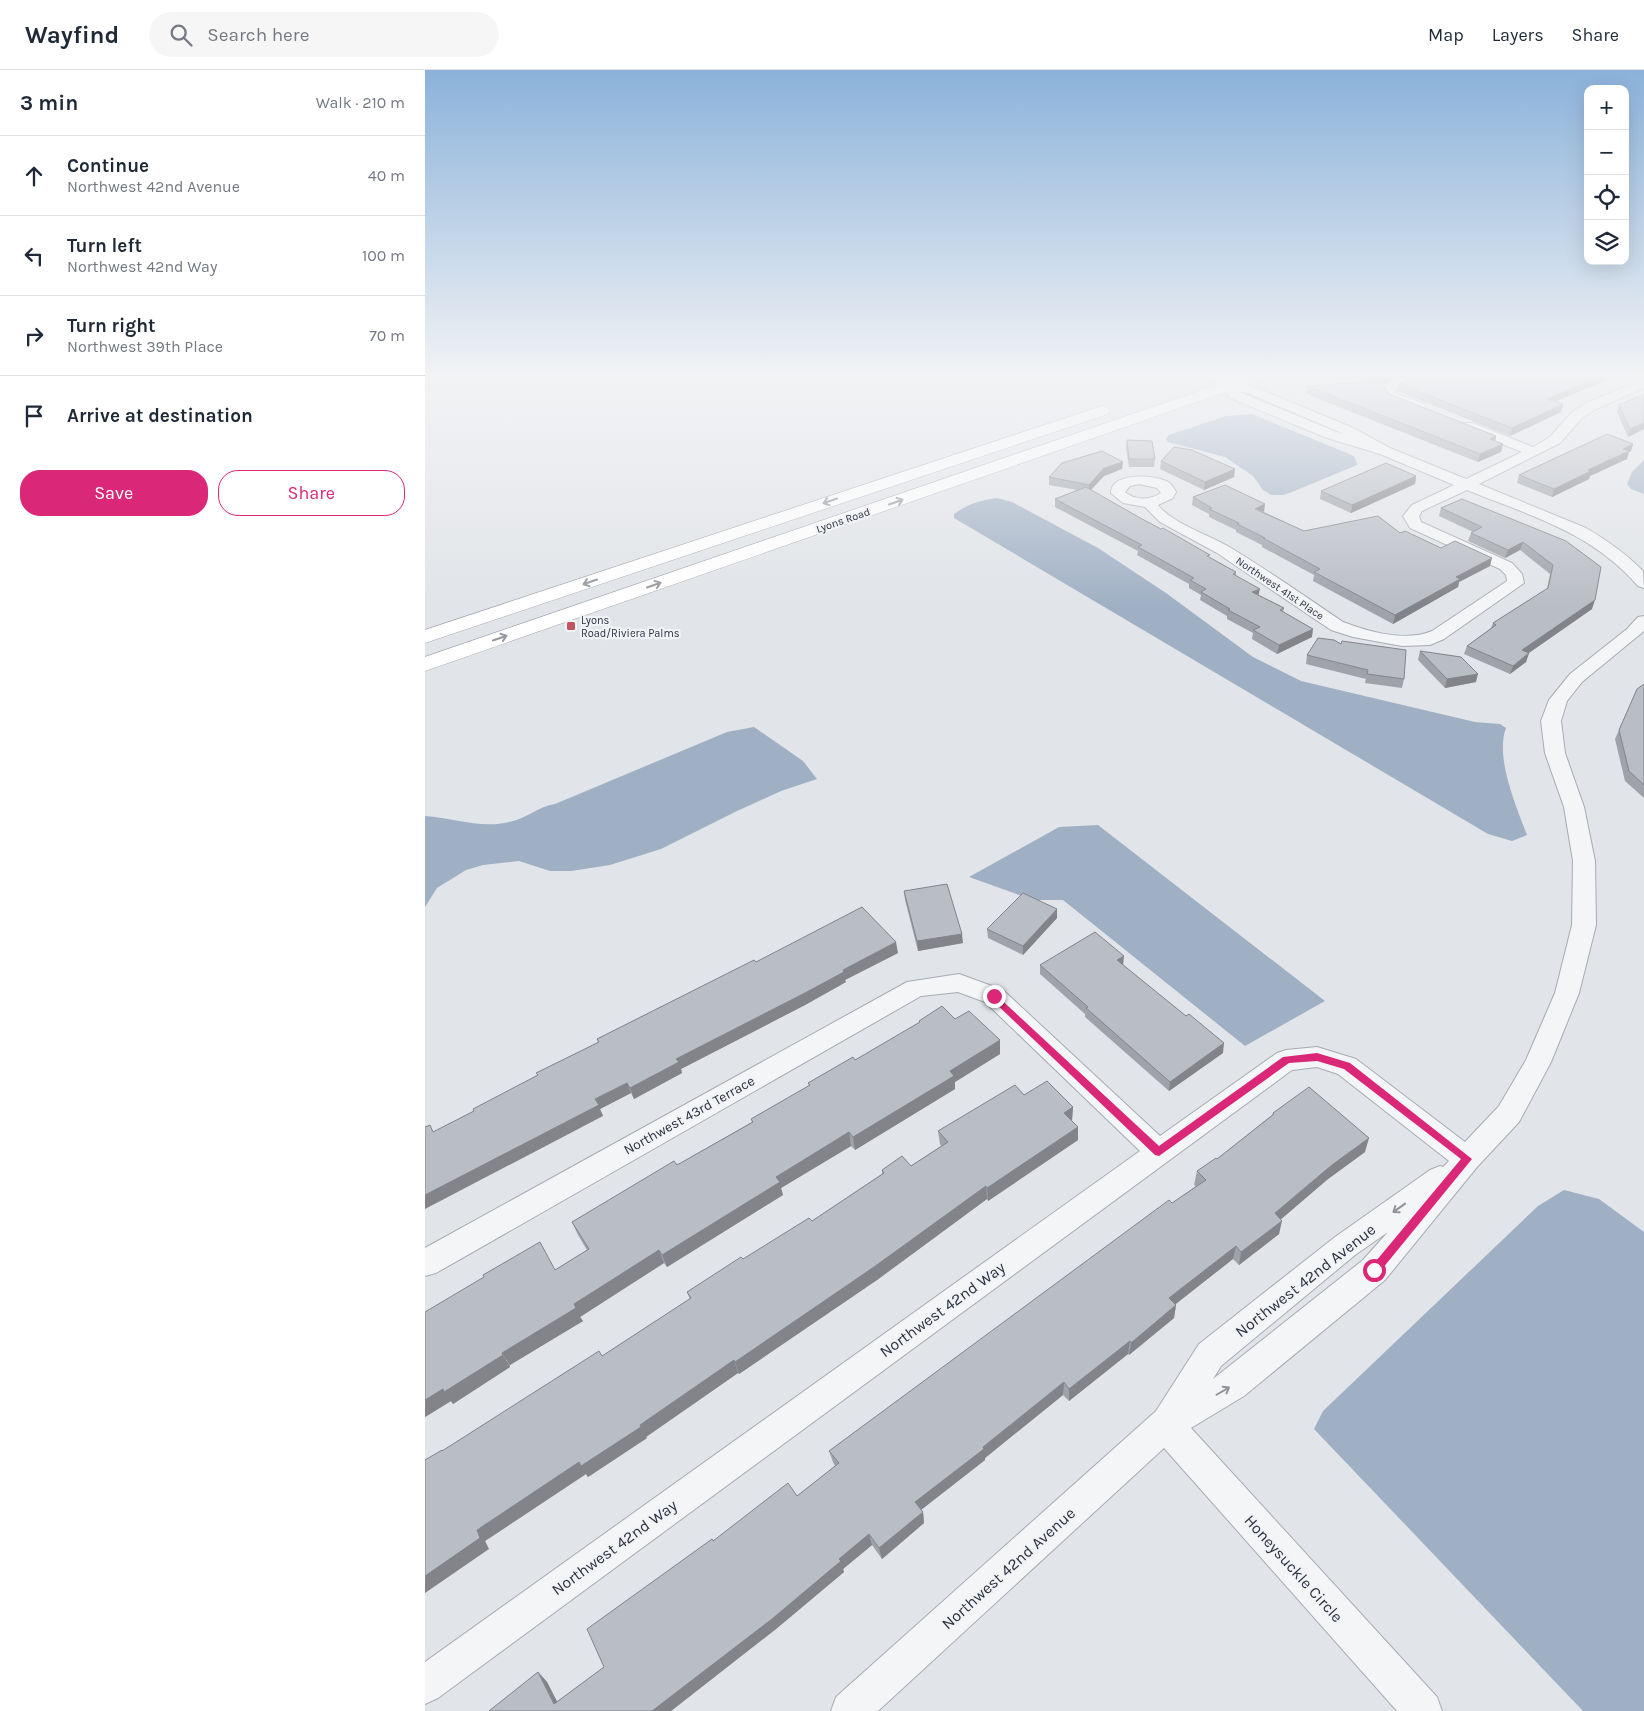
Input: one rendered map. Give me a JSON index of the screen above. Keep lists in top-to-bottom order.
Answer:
{
  "streets": {
    "main road": ["Lyons Road"],
    "street": [
      "Northwest 41st Place",
      "Northwest 43rd Terrace",
      "Northwest 42nd Avenue",
      "Northwest 42nd Way",
      "Honeysuckle Circle"
    ]
  },
  "crossings": [
    ["Northwest 43rd Terrace", "Northwest 42nd Way"],
    ["Northwest 42nd Avenue", "Northwest 42nd Way"],
    ["Northwest 42nd Avenue", "Honeysuckle Circle"]
  ],
  "places": {
    "transit": ["Lyons Road/Riviera Palms"]
  },
  "page": {
    "header": "Wayfind",
    "search": "Search here",
    "nav": ["Map", "Layers", "Share"],
    "heading": ["3 min", "Walk · 210 m"],
    "map_buttons": ["+", "−"],
    "list": [
      ["Continue", "Northwest 42nd Avenue", "40 m"],
      ["Turn left", "Northwest 42nd Way", "100 m"],
      ["Turn right", "Northwest 39th Place", "70 m"],
      "Arrive at destination"
    ],
    "buttons": ["Save", "Share"]
  }
}
